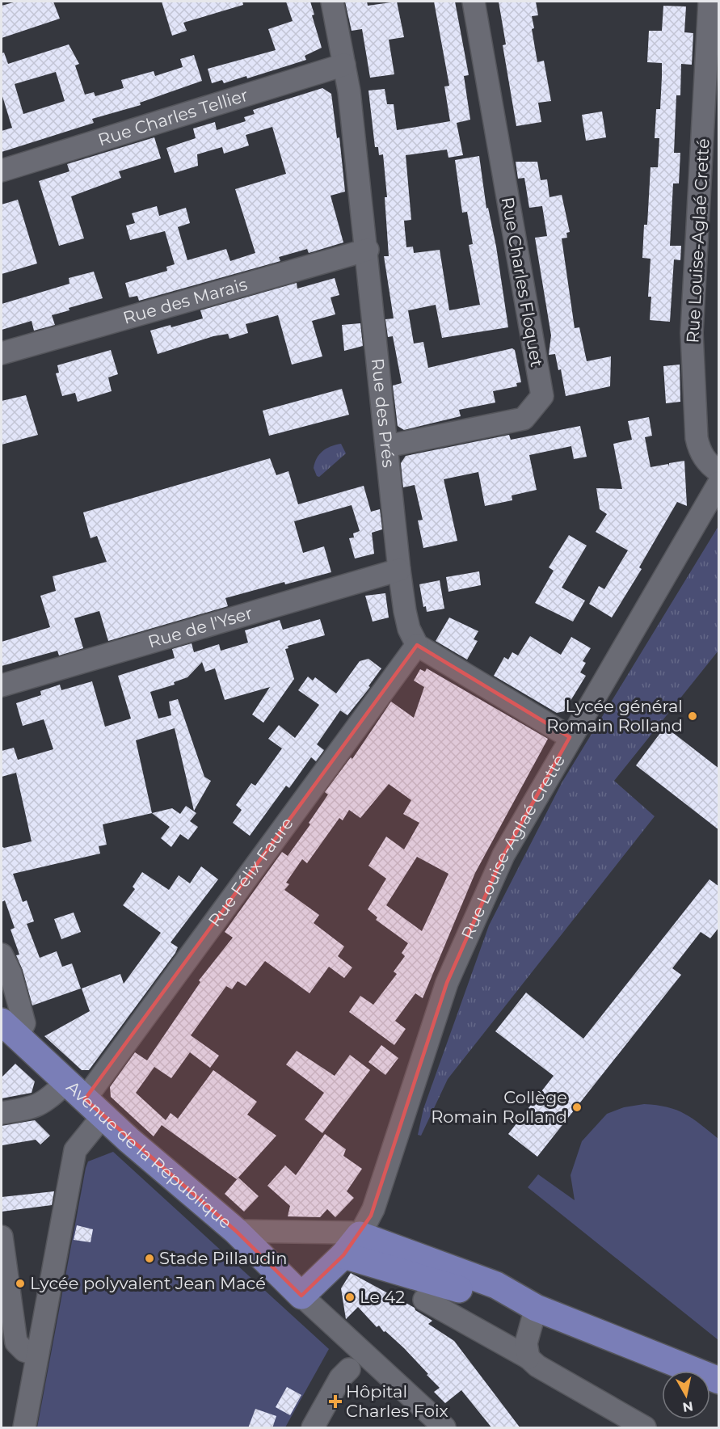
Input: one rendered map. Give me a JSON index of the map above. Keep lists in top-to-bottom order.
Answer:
{
  "streets": {
    "main road": ["Avenue de la République"],
    "street": [
      "Rue Charles Tellier",
      "Rue Louise-Aglaé Cretté",
      "Rue Charles Floquet",
      "Rue des Marais",
      "Rue des Prés",
      "Rue de l'Yser",
      "Rue Félix Faure"
    ]
  },
  "crossings": [
    ["Rue Charles Tellier", "Rue des Prés"],
    ["Rue Charles Floquet", "Rue des Prés"],
    ["Rue des Marais", "Rue des Prés"],
    ["Rue des Prés", "Rue de l'Yser"],
    ["Rue des Prés", "Rue Félix Faure"],
    ["Rue Félix Faure", "Avenue de la République"]
  ],
  "places": {
    "other": [
      "Lycée général Romain Rolland",
      "Collège Romain Rolland",
      "Stade Pillaudin",
      "Lycée polyvalent Jean Macé",
      "Le 42"
    ],
    "health": ["Hôpital Charles Foix"]
  },
  "north": "bottom"
}
